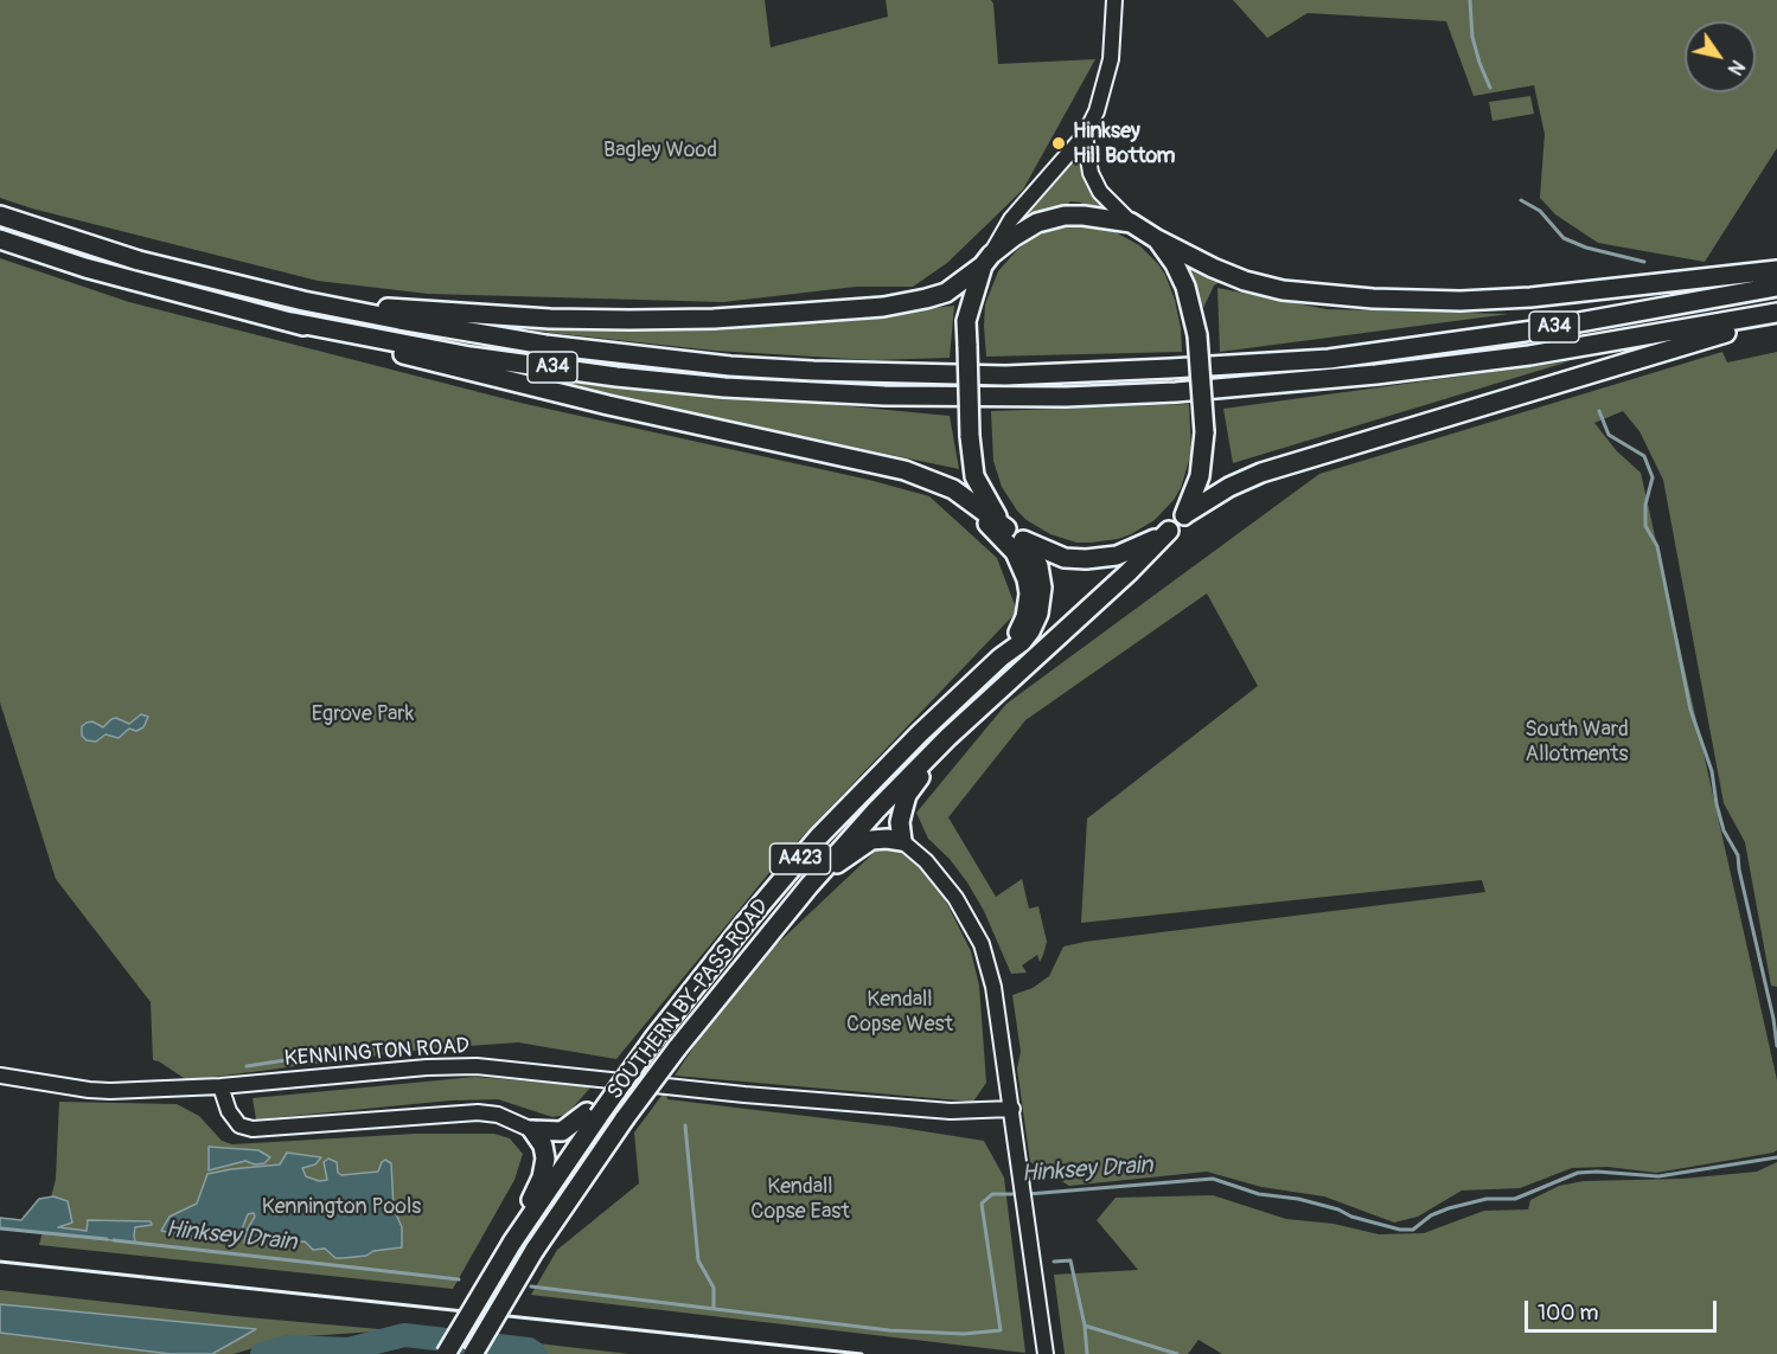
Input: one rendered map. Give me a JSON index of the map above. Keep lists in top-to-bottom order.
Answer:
{
  "streets": {
    "highway": ["A34", "A423", "SOUTHERN BY-PASS ROAD"],
    "street": ["KENNINGTON ROAD"]
  },
  "water": ["Hinksey Drain"],
  "parks": [
    "Bagley Wood",
    "Egrove Park",
    "South Ward Allotments",
    "Kendall Copse West",
    "Kendall Copse East",
    "Kennington Pools"
  ],
  "places": ["Hinksey Hill Bottom"],
  "scale_bar": "100 m",
  "north": "bottom right"
}
